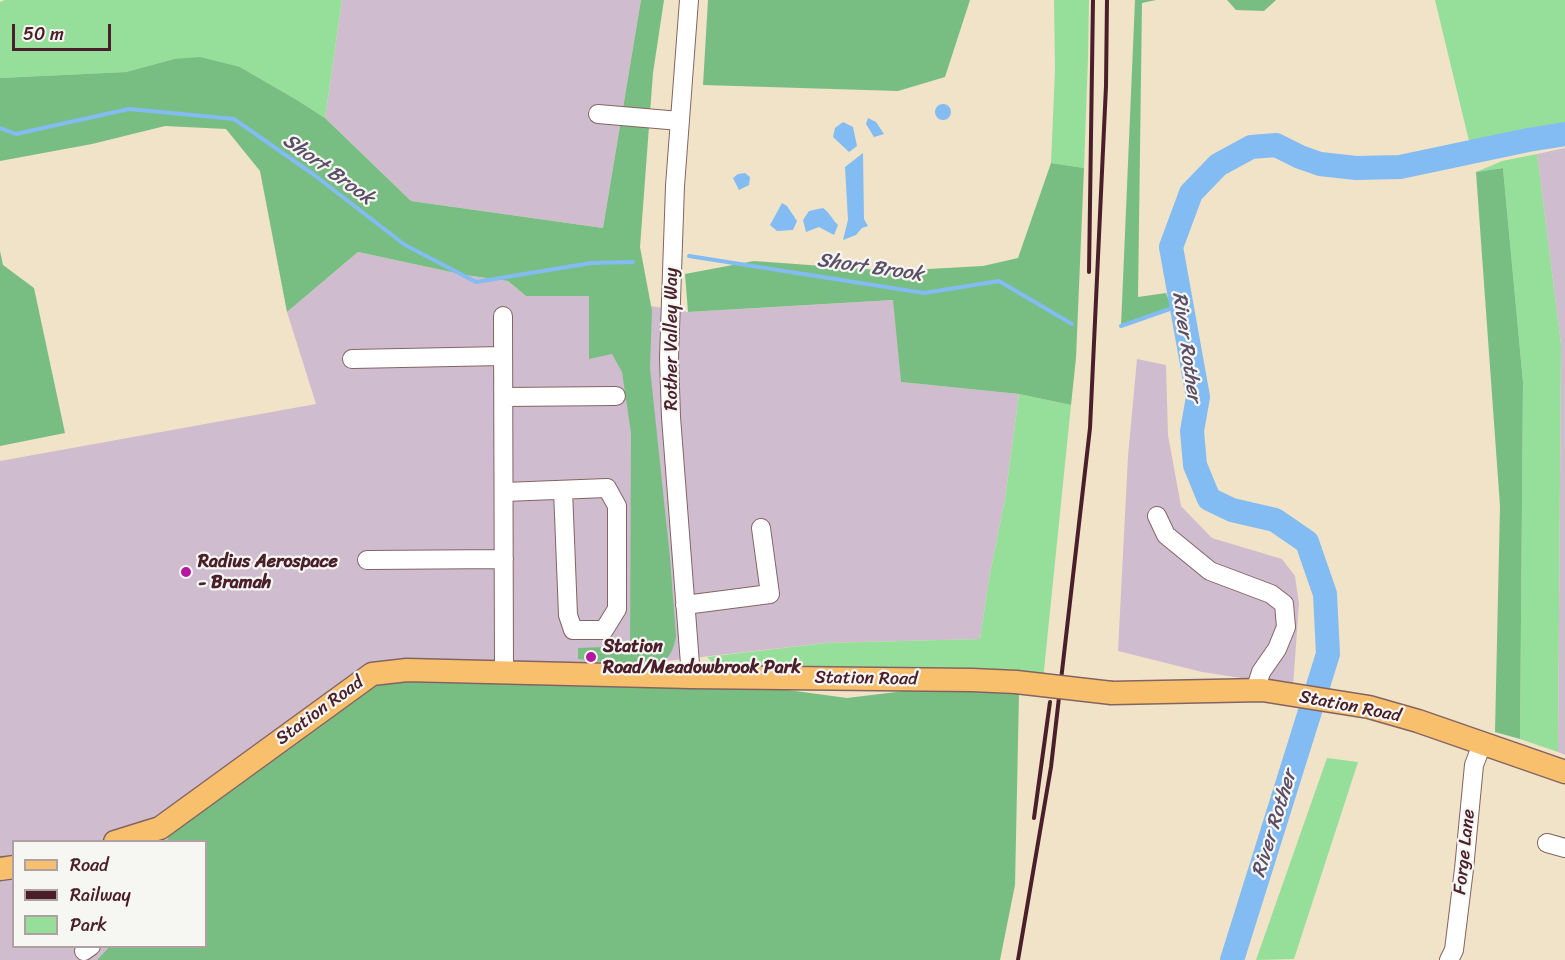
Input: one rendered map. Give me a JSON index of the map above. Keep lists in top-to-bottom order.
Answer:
{
  "streets": {
    "main road": ["Station Road"],
    "street": ["Rother Valley Way", "Forge Lane"]
  },
  "crossings": [
    ["Rother Valley Way", "Station Road"],
    ["Station Road", "Forge Lane"]
  ],
  "water": ["Short Brook", "River Rother"],
  "places": ["Radius Aerospace - Bramah", "Station Road/Meadowbrook Park"],
  "legend": ["Road", "Railway", "Park"],
  "scale_bar": "50 m"
}
